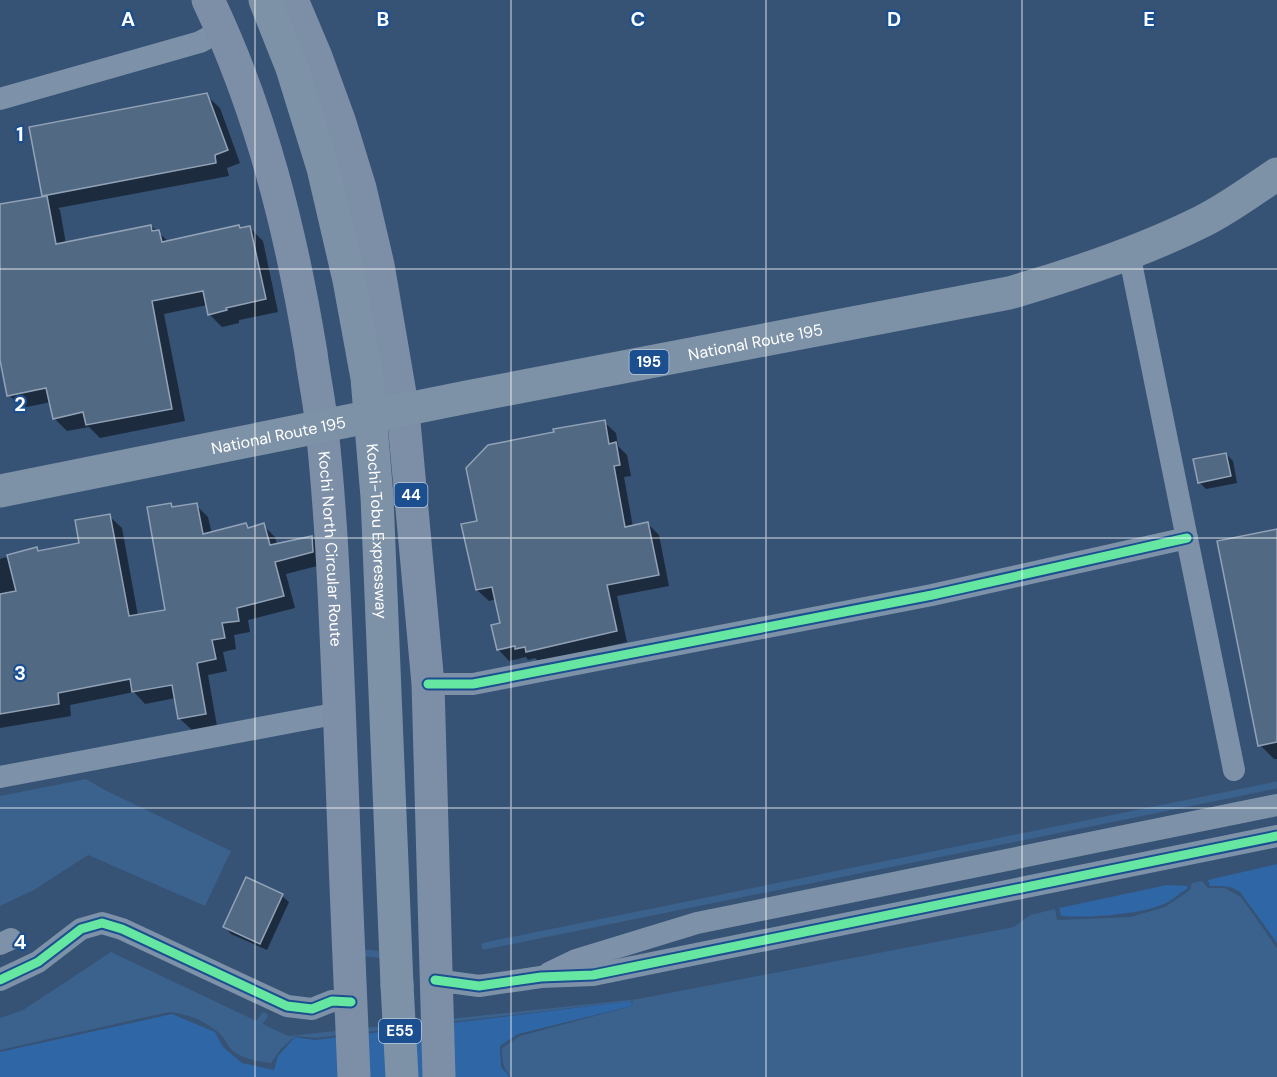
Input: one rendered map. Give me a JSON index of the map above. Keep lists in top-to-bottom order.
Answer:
{
  "streets": {
    "highway": ["National Route 195", "195", "Kochi-Tobu Expressway"],
    "main road": ["44", "Kochi North Circular Route"]
  },
  "crossings": [
    ["National Route 195", "44"],
    ["National Route 195", "Kochi North Circular Route"]
  ],
  "grid": {
    "columns": [
      "A",
      "B",
      "C",
      "D",
      "E"
    ],
    "rows": [
      "1",
      "2",
      "3",
      "4"
    ]
  }
}
